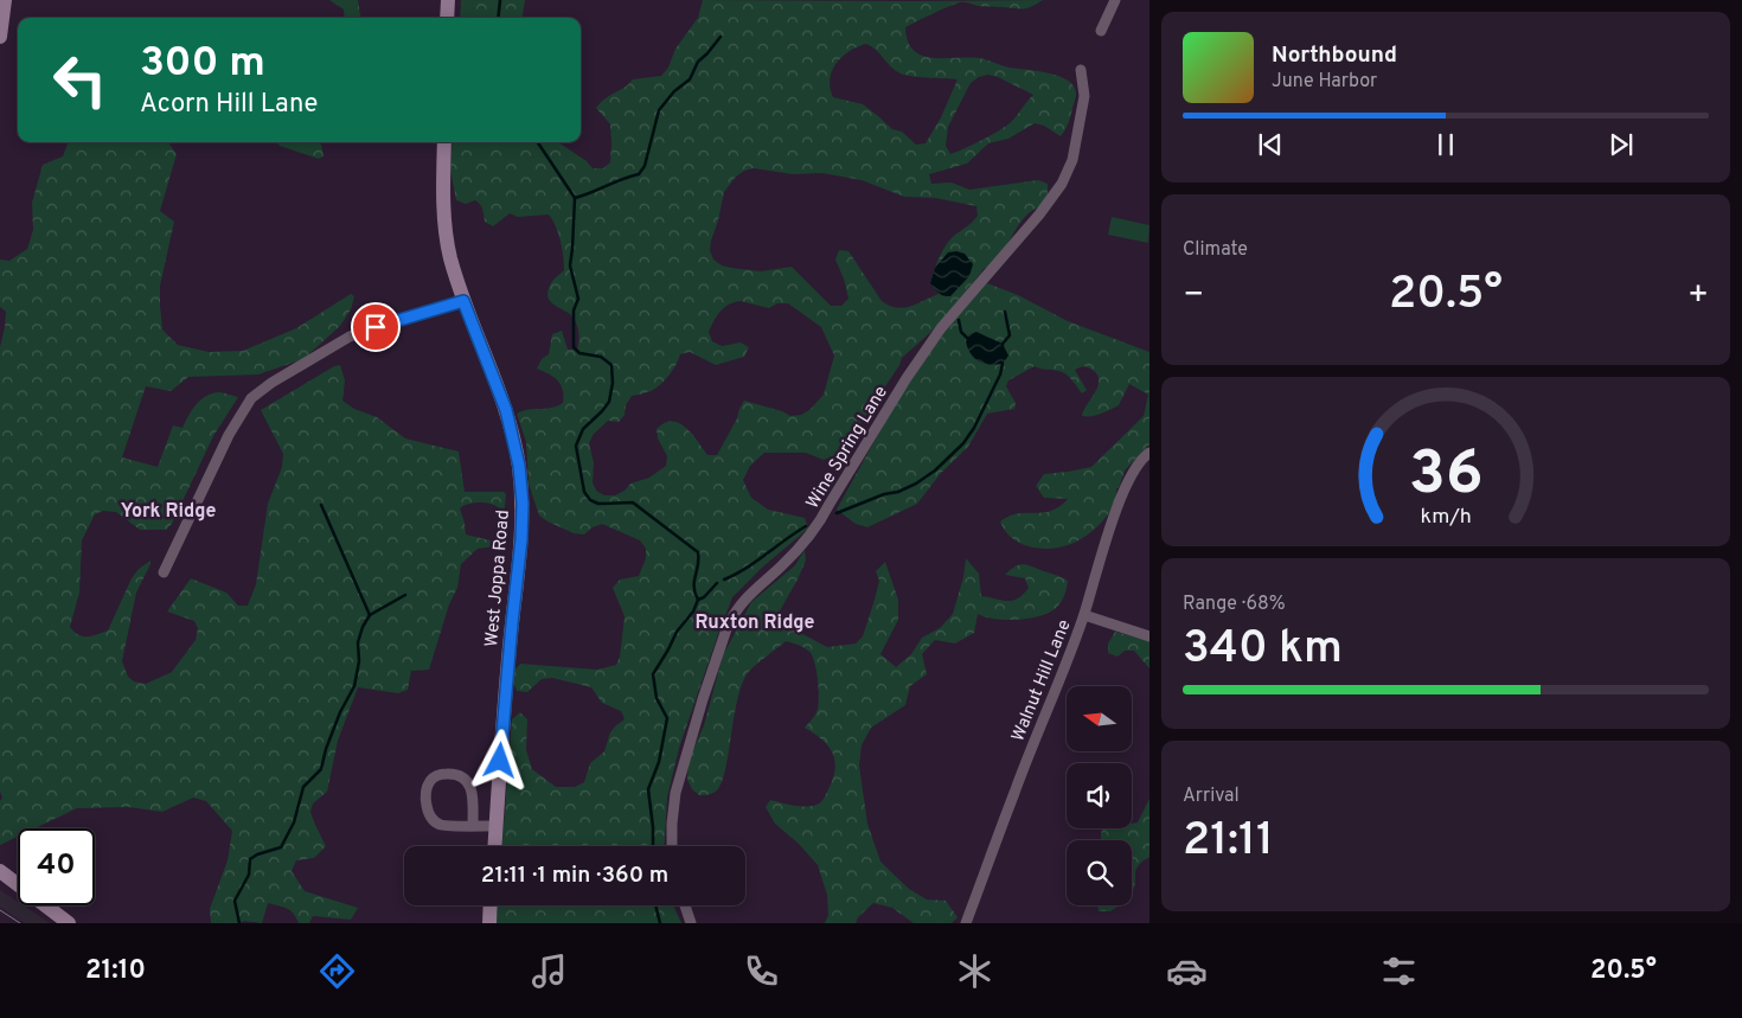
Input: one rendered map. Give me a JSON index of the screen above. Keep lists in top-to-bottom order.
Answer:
{
  "streets": {
    "street": ["Wine Spring Lane", "West Joppa Road", "Walnut Hill Lane"]
  },
  "districts": ["York Ridge", "Ruxton Ridge"],
  "north": "left",
  "page": {
    "turn": ["300 m", "Acorn Hill Lane"],
    "song": ["Northbound", "June Harbor"],
    "tile": [
      "Climate",
      ["Range · 68%", "340 km"],
      ["Arrival", "21:11"]
    ],
    "heat": ["−", "20.5°", "+"],
    "limit": "40",
    "trip": "21:11 · 1 min · 360 m",
    "tabs": ["21:10", "20.5°"],
    "gauge": ["36", "km/h"]
  }
}
